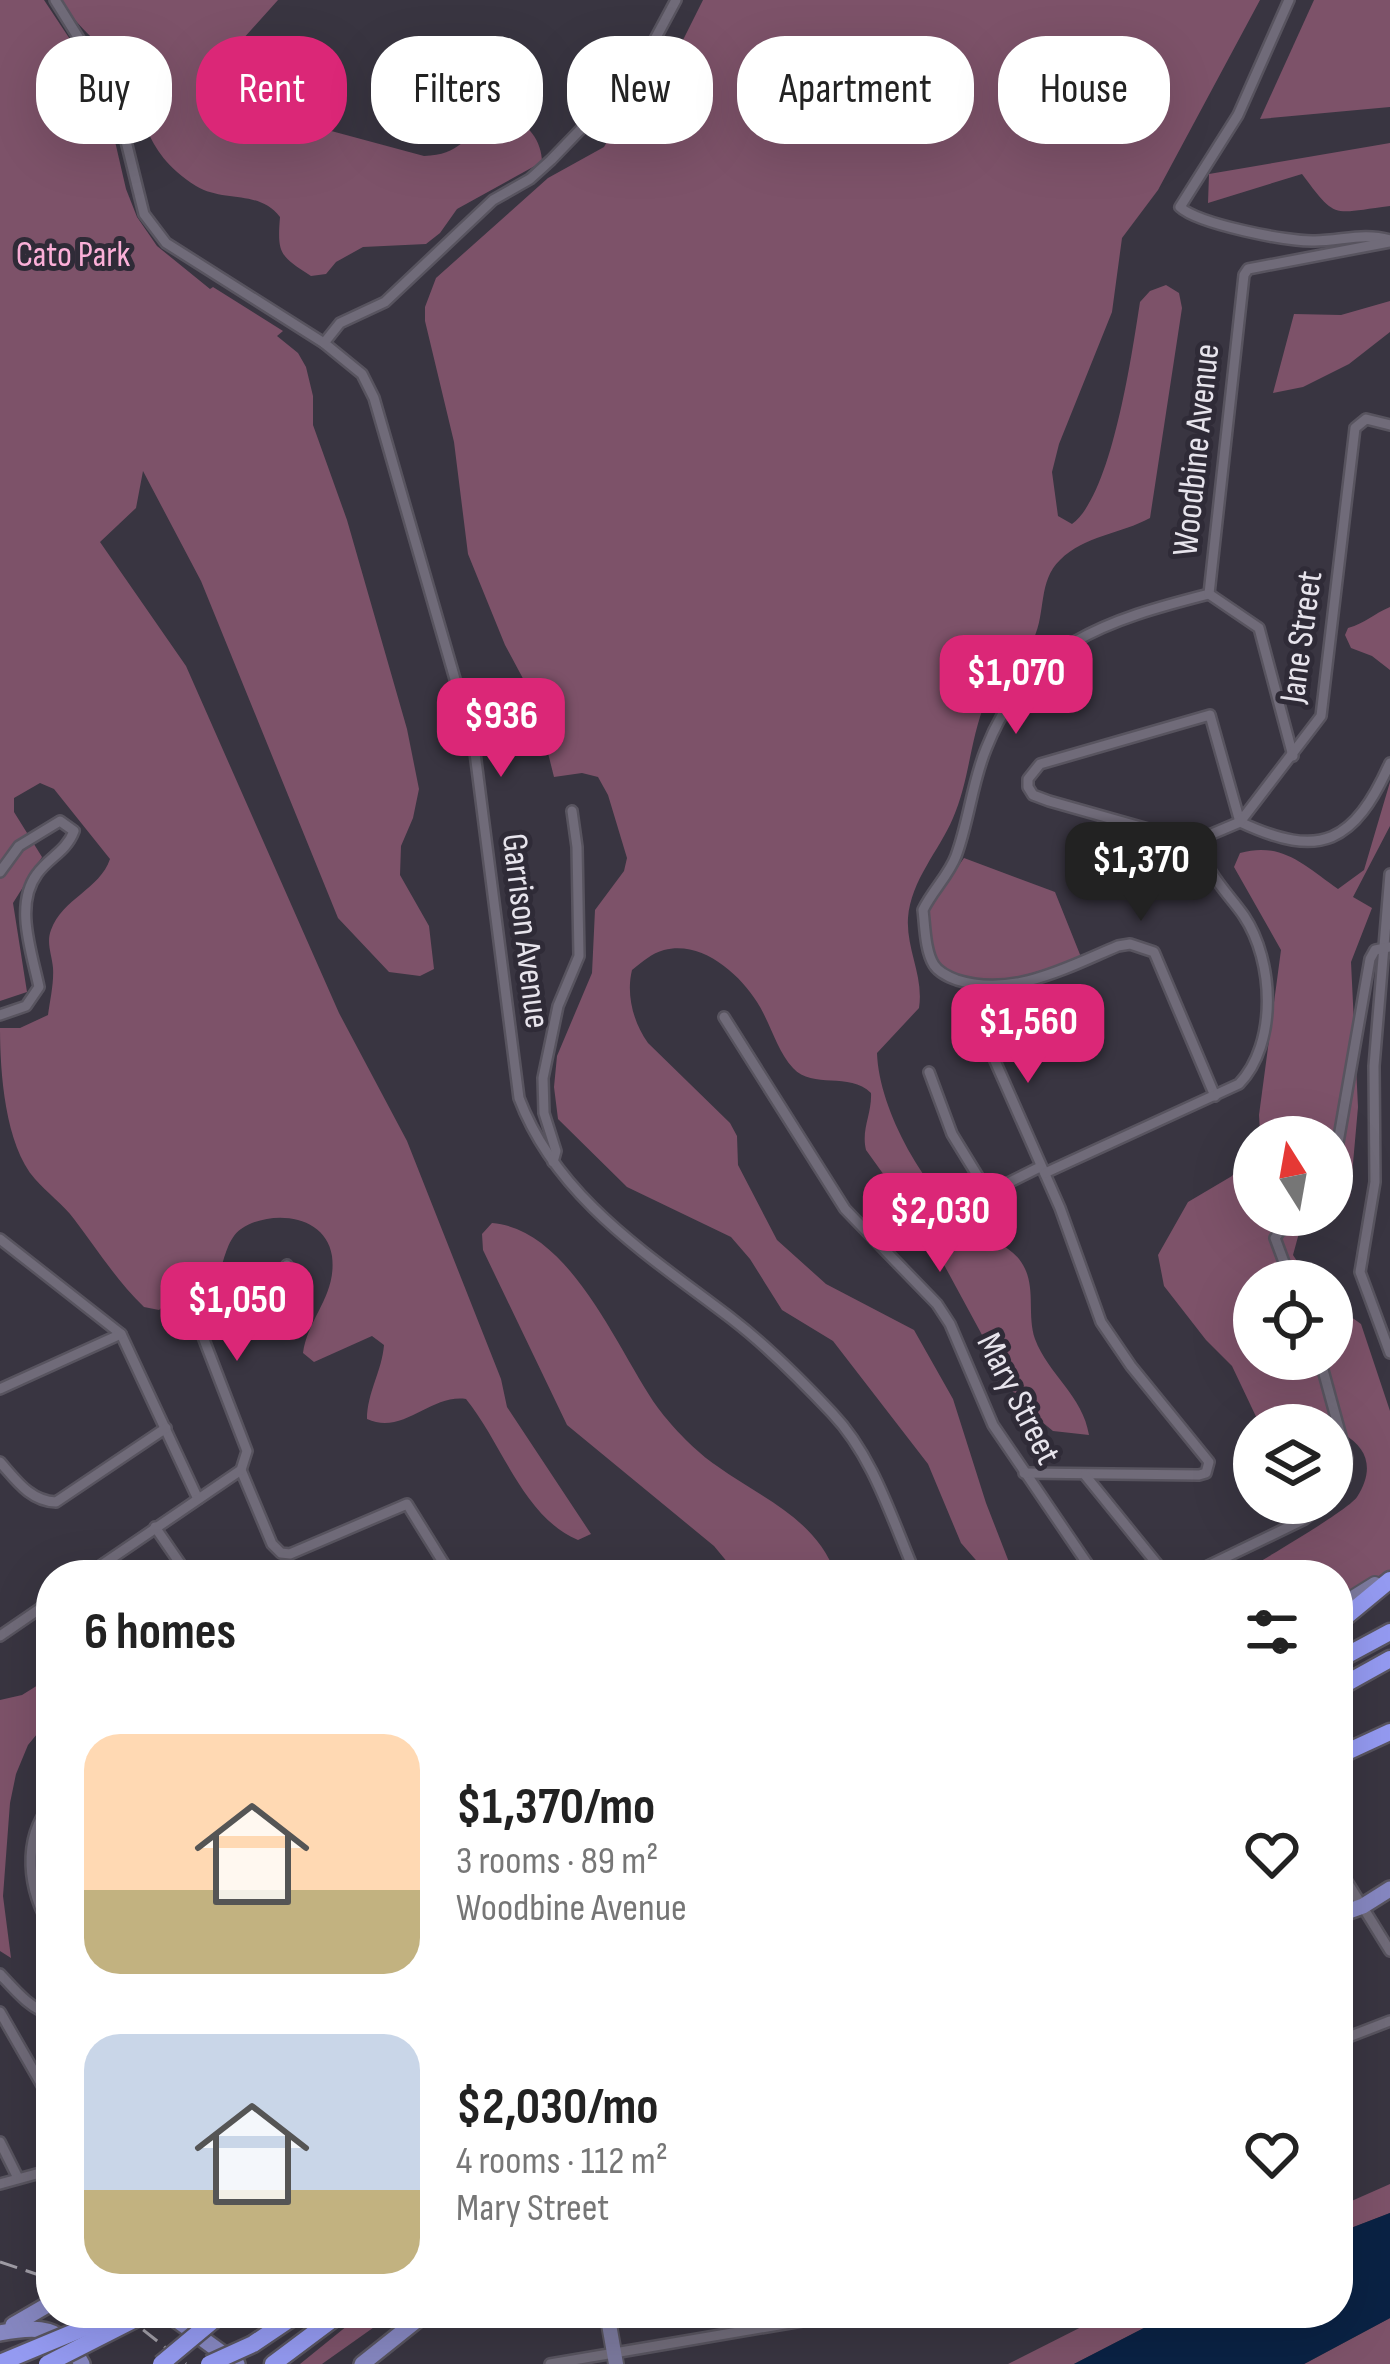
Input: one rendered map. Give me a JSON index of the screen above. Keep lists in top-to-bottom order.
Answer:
{
  "streets": {
    "street": [
      "Woodbine Avenue",
      "Jane Street",
      "Garrison Avenue",
      "Mary Street"
    ]
  },
  "parks": ["Cato Park"],
  "north": "top",
  "page": {
    "chip": [
      "Buy",
      "Rent",
      "Filters",
      "New",
      "Apartment",
      "House"
    ],
    "price": [
      "$1,070",
      "$936",
      "$1,370",
      "$1,560",
      "$2,030",
      "$1,050"
    ],
    "heading": "6 homes",
    "list": [
      {
        "name": "$1,370/mo",
        "note": "3 rooms · 89 m² · Woodbine Avenue"
      },
      {
        "name": "$2,030/mo",
        "note": "4 rooms · 112 m² · Mary Street"
      }
    ]
  }
}
